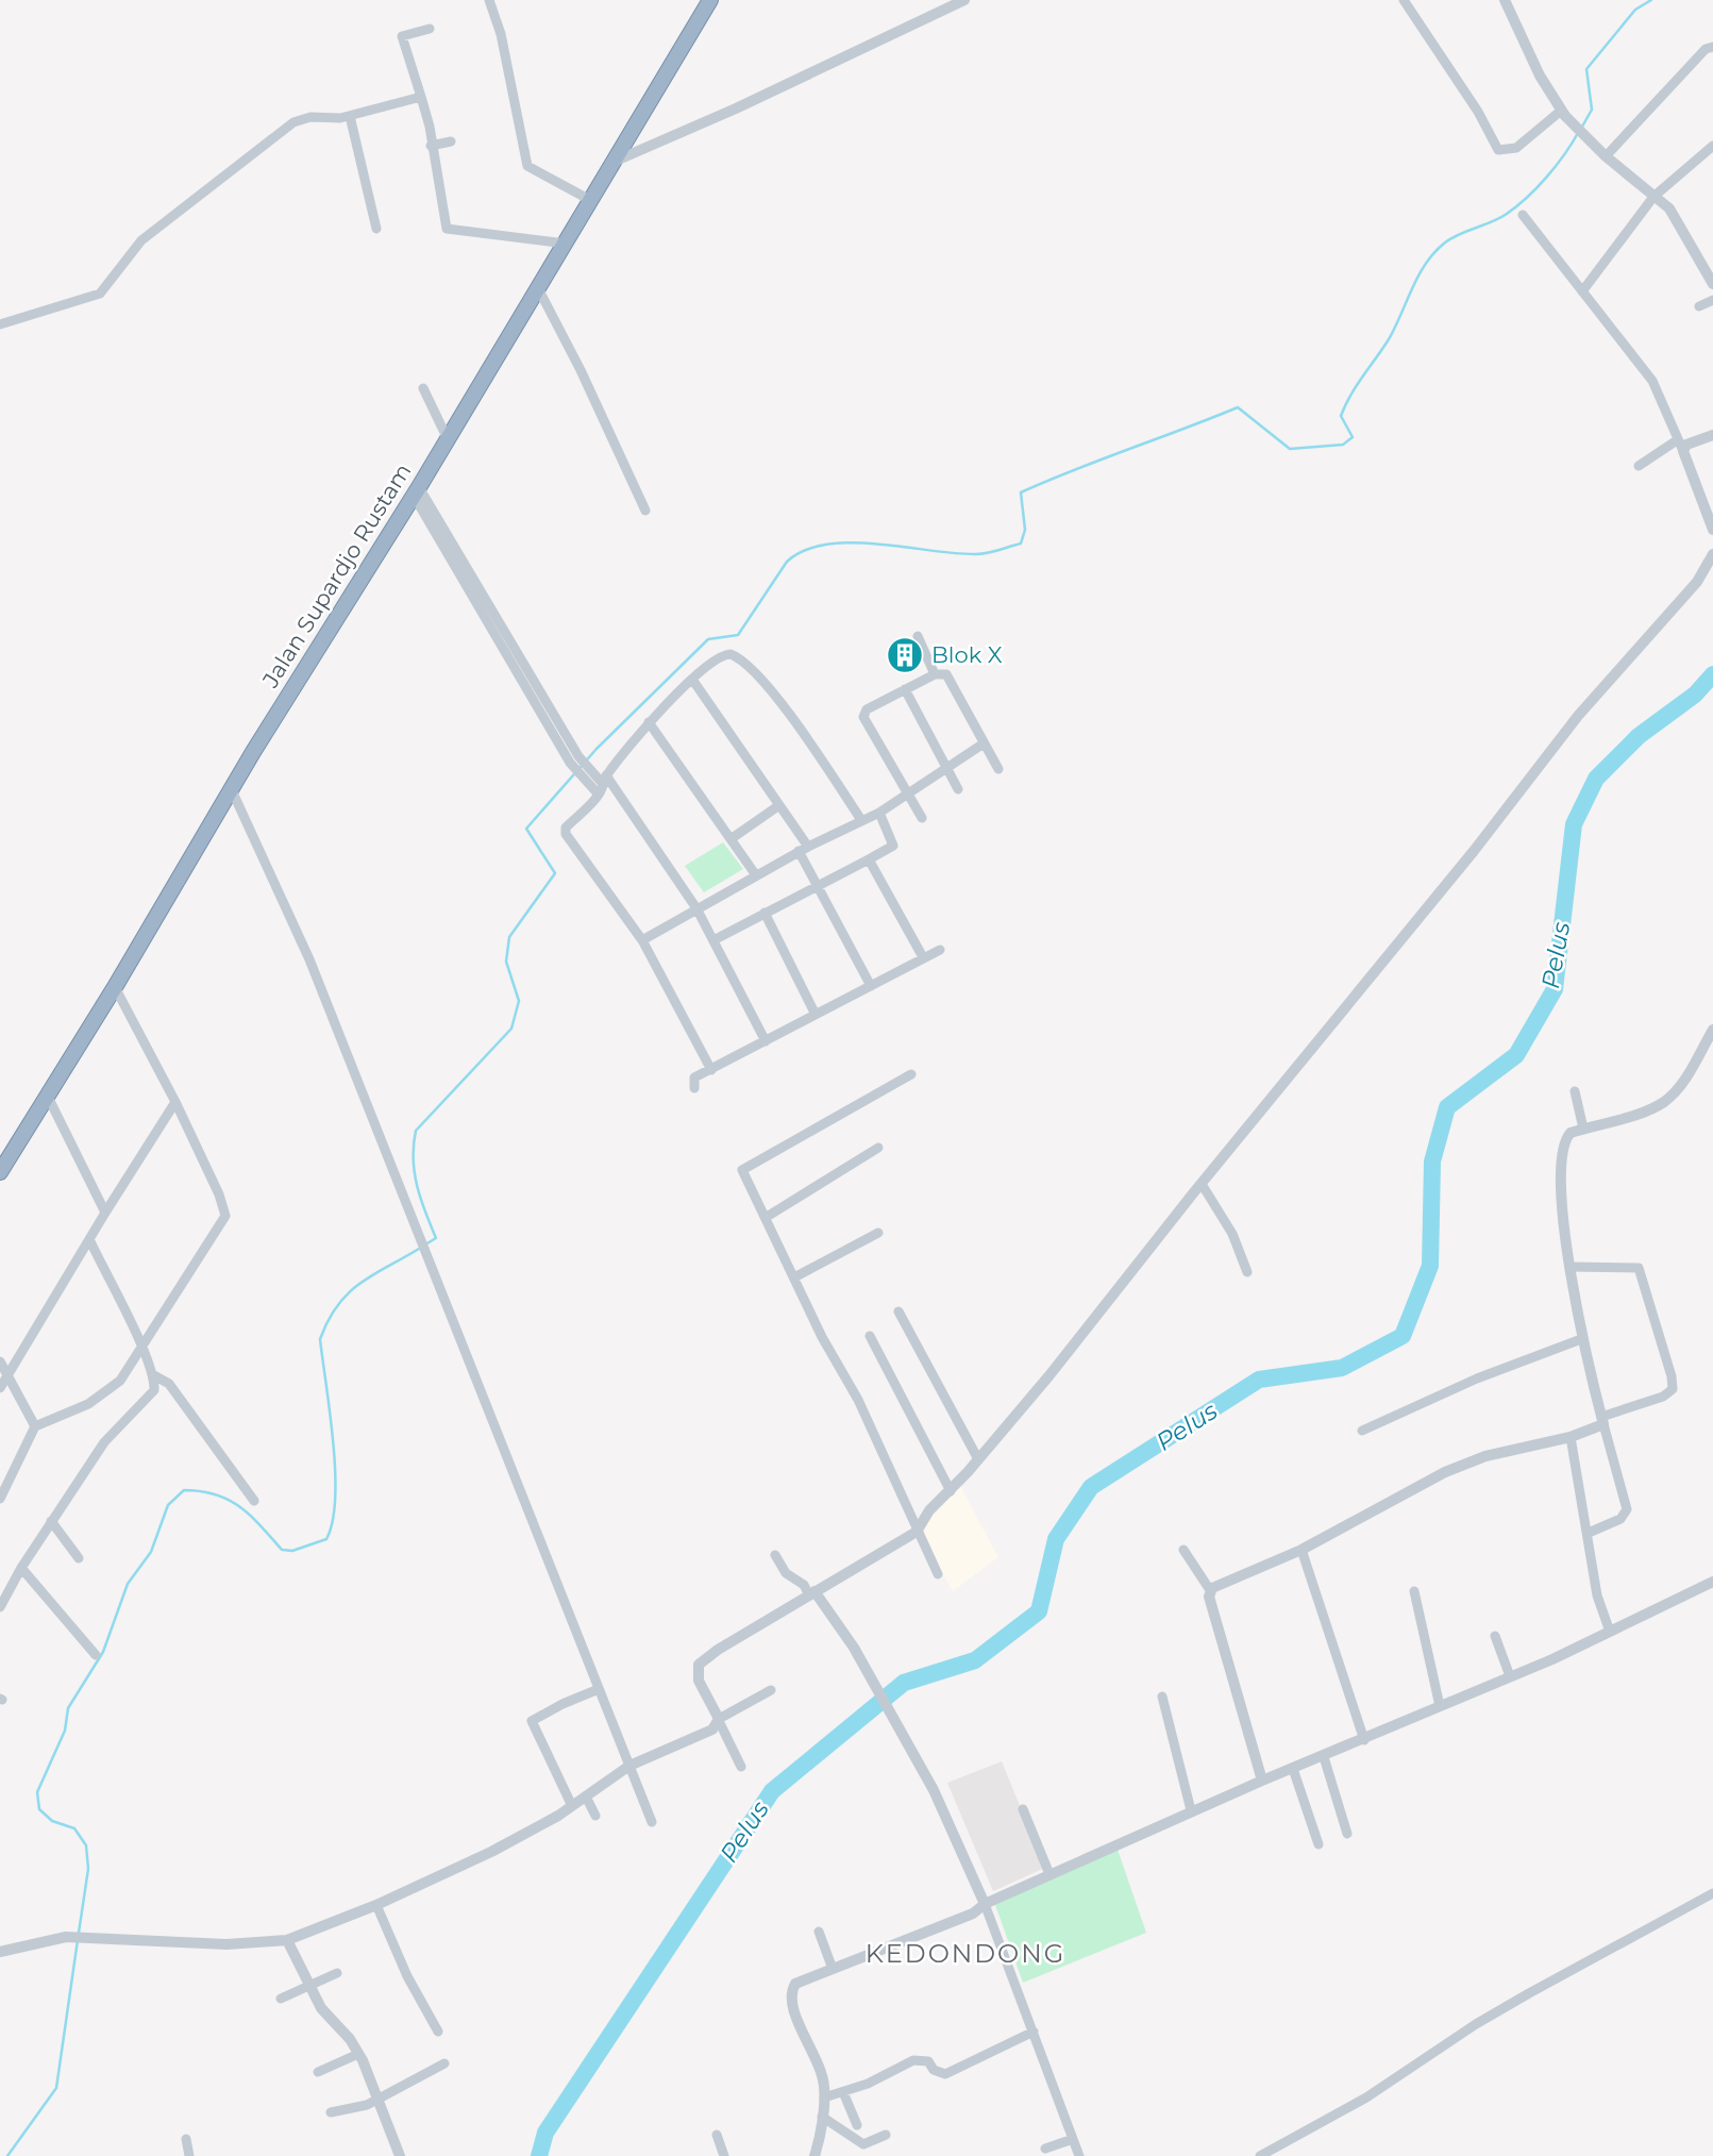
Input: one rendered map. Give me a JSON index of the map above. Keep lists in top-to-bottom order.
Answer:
{
  "streets": {
    "highway": ["Jalan Supardjo Rustam"]
  },
  "districts": ["KEDONDONG"],
  "water": ["Pelus"],
  "places": {
    "building": ["Blok X"]
  }
}
